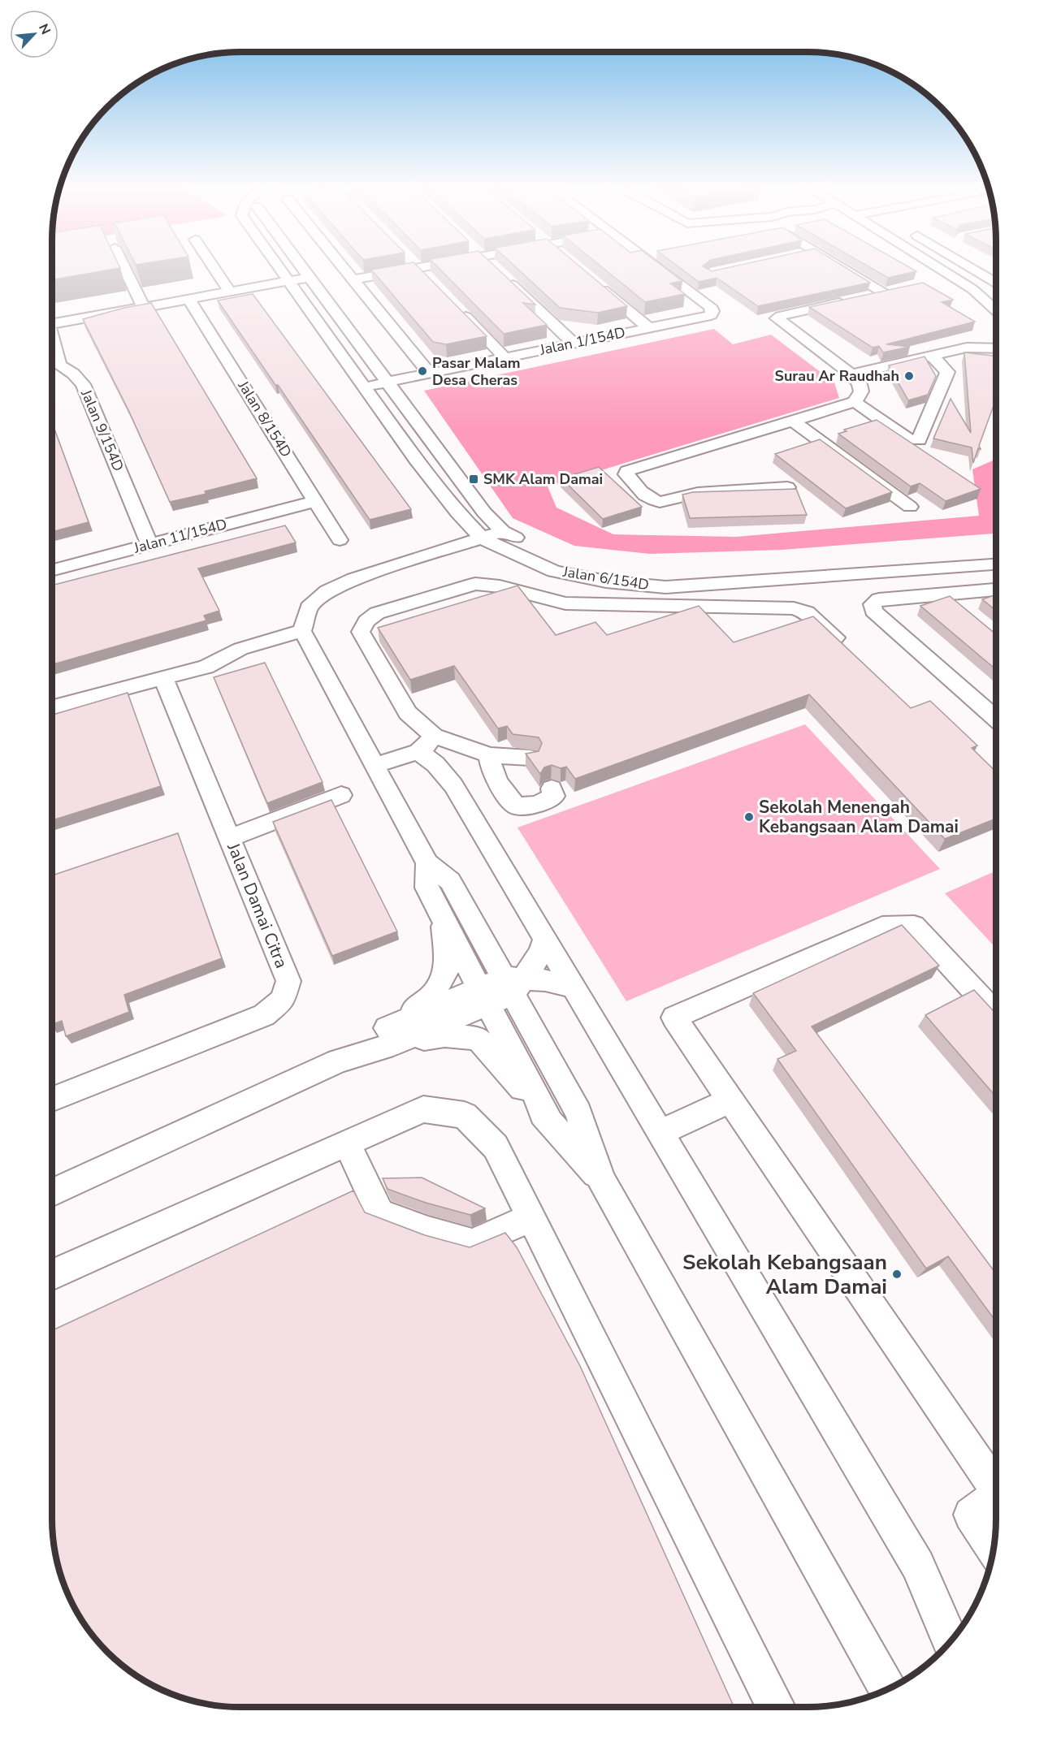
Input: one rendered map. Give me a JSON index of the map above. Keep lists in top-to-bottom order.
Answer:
{
  "streets": {
    "street": [
      "Jalan 1/154D",
      "Jalan 8/154D",
      "Jalan 9/154D",
      "Jalan 11/154D",
      "Jalan 6/154D",
      "Jalan Damai Citra"
    ]
  },
  "crossings": [
    ["Jalan 1/154D", "Jalan 6/154D"],
    ["Jalan 8/154D", "Jalan 11/154D"],
    ["Jalan 9/154D", "Jalan 11/154D"]
  ],
  "places": {
    "other": [
      "Pasar Malam Desa Cheras",
      "Surau Ar Raudhah",
      "Sekolah Menengah Kebangsaan Alam Damai",
      "Sekolah Kebangsaan Alam Damai"
    ],
    "transit": ["SMK Alam Damai"]
  },
  "north": "top right"
}
